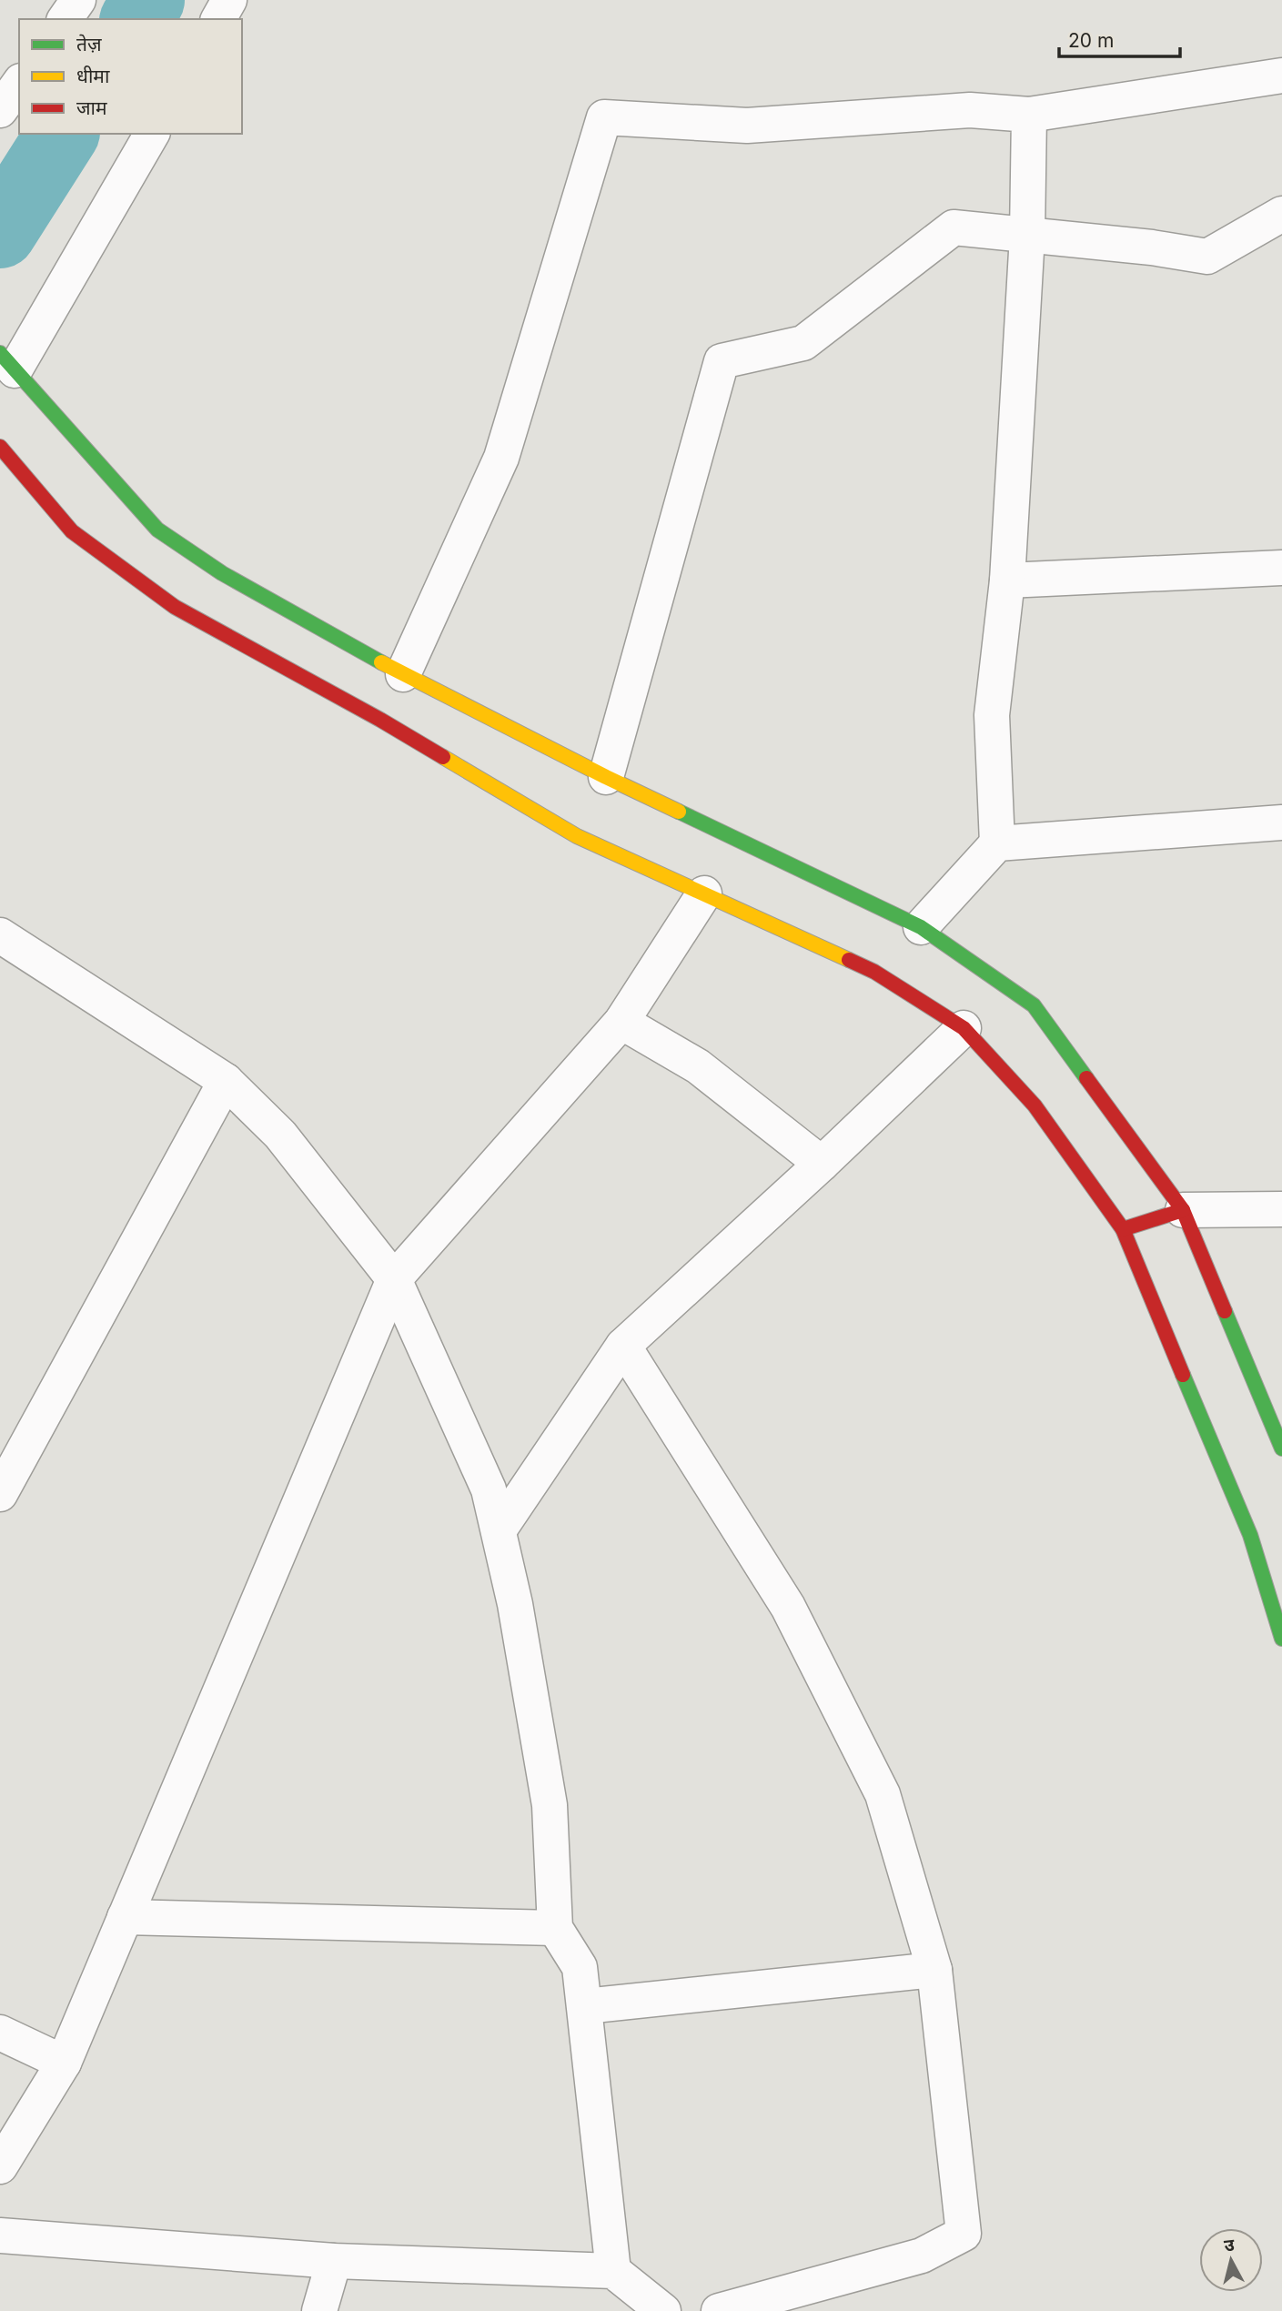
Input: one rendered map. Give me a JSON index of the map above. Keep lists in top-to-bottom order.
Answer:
{
  "legend": ["तेज़", "धीमा", "जाम"],
  "scale_bar": "20 m",
  "north": "top"
}
